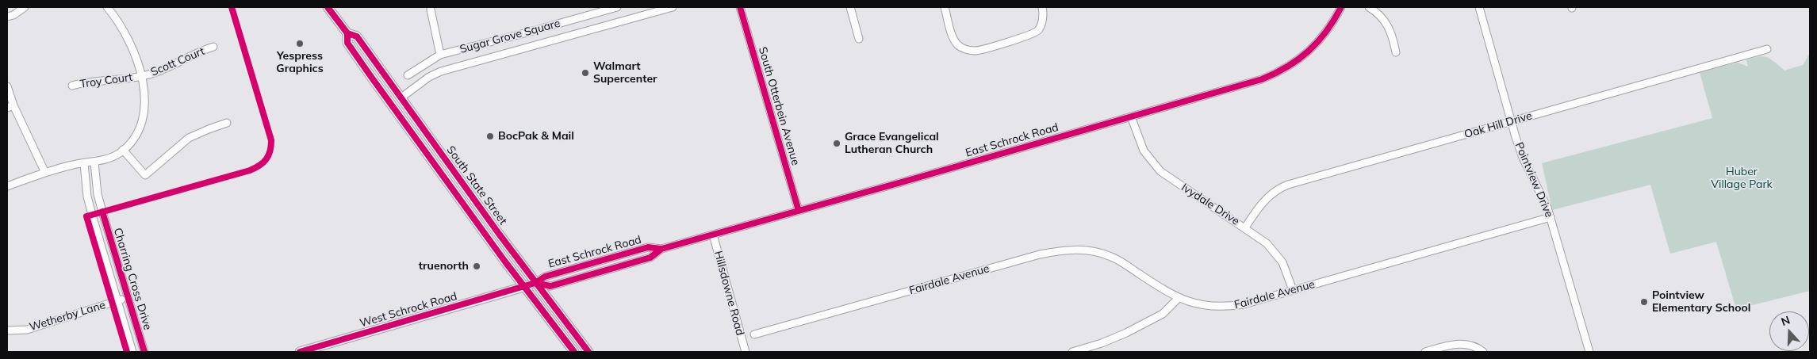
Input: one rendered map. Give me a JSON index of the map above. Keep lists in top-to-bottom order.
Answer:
{
  "streets": {
    "main road": ["East Schrock Road", "South State Street", "West Schrock Road"],
    "street": [
      "Sugar Grove Square",
      "Scott Court",
      "Troy Court",
      "South Otterbein Avenue",
      "Oak Hill Drive",
      "Pointview Drive",
      "Ivydale Drive",
      "Charring Cross Drive",
      "Fairdale Avenue",
      "Hillsdowne Road",
      "Wetherby Lane"
    ]
  },
  "crossings": [
    ["Scott Court", "Troy Court"],
    ["South Otterbein Avenue", "East Schrock Road"],
    ["Oak Hill Drive", "Pointview Drive"],
    ["Oak Hill Drive", "Ivydale Drive"],
    ["East Schrock Road", "South State Street"],
    ["East Schrock Road", "Ivydale Drive"],
    ["East Schrock Road", "Hillsdowne Road"],
    ["East Schrock Road", "West Schrock Road"],
    ["Pointview Drive", "Fairdale Avenue"],
    ["South State Street", "West Schrock Road"],
    ["Ivydale Drive", "Fairdale Avenue"],
    ["Charring Cross Drive", "Wetherby Lane"]
  ],
  "parks": ["Huber Village Park"],
  "places": [
    "Yespress Graphics",
    "Walmart Supercenter",
    "BocPak & Mail",
    "Grace Evangelical Lutheran Church",
    "truenorth",
    "Pointview Elementary School"
  ],
  "north": "top"
}
